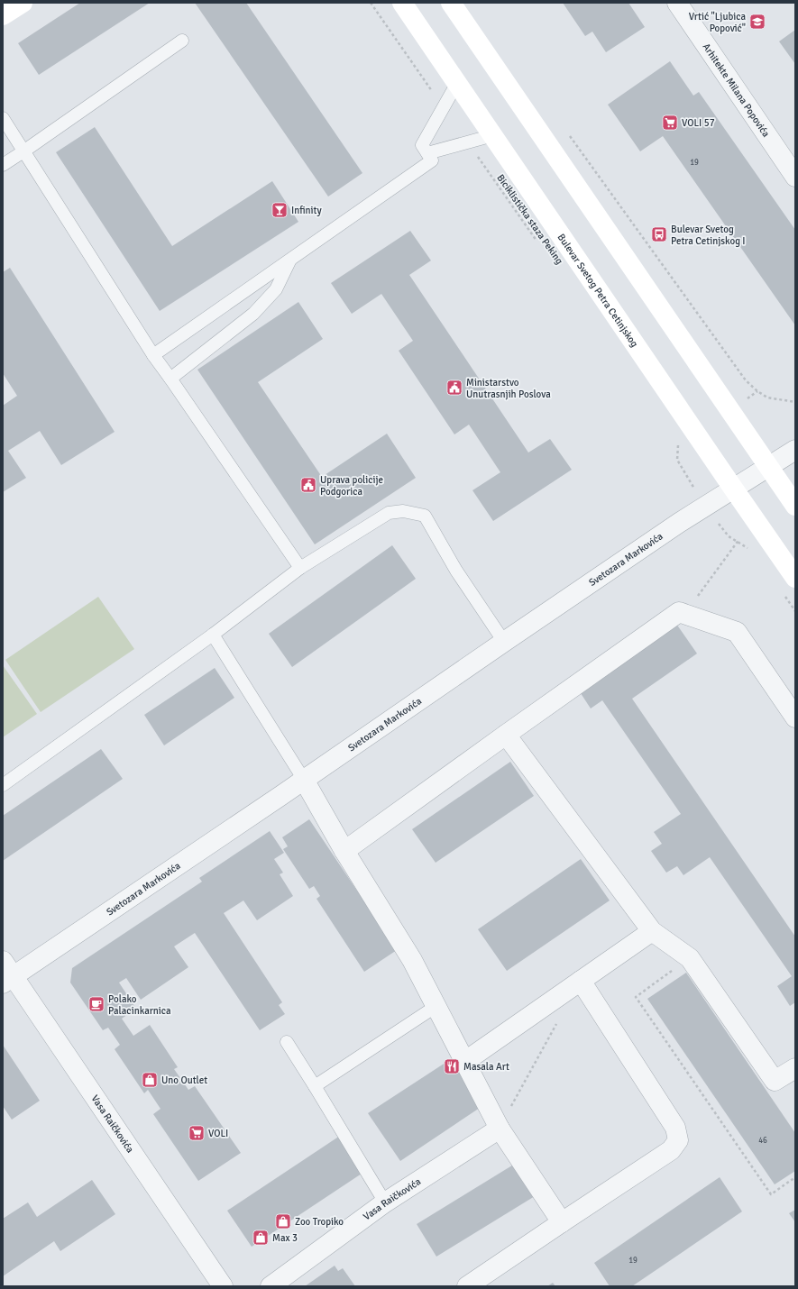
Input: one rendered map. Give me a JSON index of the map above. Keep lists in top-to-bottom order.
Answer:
{
  "streets": {
    "main road": ["Bulevar Svetog Petra Cetinjskog"],
    "street": ["Arhitekte Milana Popovića", "Svetozara Markovića", "Vasa Raičkovića"],
    "path": ["Biciklistička staza Peking"]
  },
  "crossings": [
    ["Bulevar Svetog Petra Cetinjskog", "Svetozara Markovića"],
    ["Svetozara Markovića", "Vasa Raičkovića"]
  ],
  "places": {
    "school or university": ["Vrtić \"Ljubica Popović\""],
    "supermarket": ["VOLI 57", "VOLI"],
    "bar": ["Infinity"],
    "bus stop": ["Bulevar Svetog Petra Cetinjskog I"],
    "public building": ["Ministarstvo Unutrasnjih Poslova", "Uprava policije Podgorica"],
    "cafe": ["Polako Palacinkarnica"],
    "restaurant": ["Masala Art"],
    "shop": ["Uno Outlet", "Zoo Tropiko", "Max 3"]
  },
  "house_numbers": ["19", "46", "19"]
}
